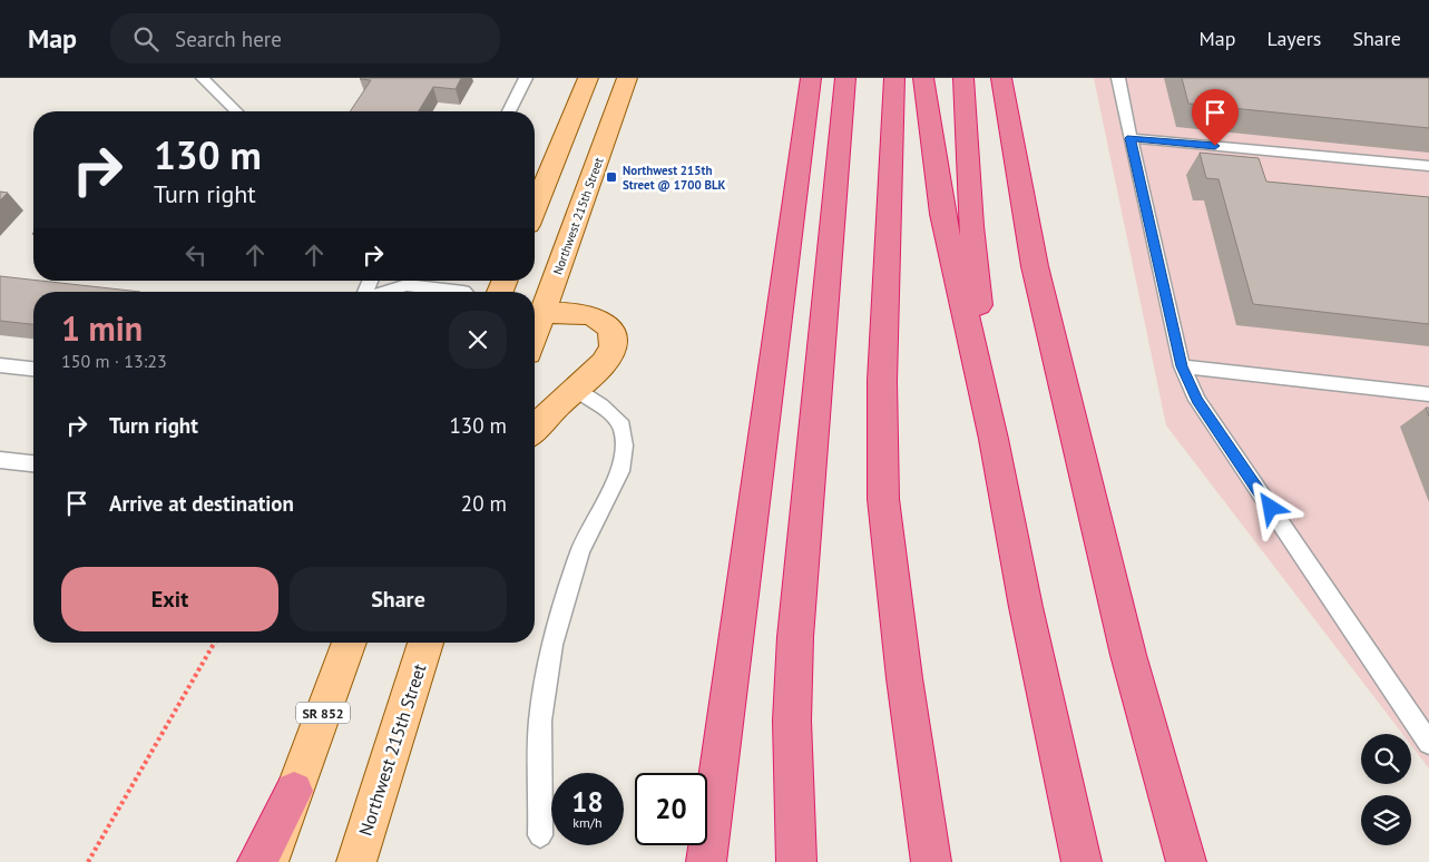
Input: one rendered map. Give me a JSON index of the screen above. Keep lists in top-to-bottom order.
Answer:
{
  "streets": {
    "main road": ["Northwest 215th Street", "SR 852"]
  },
  "places": {
    "transit": ["Northwest 215th Street @ 1700 BLK"]
  },
  "page": {
    "header": "Map",
    "search": "Search here",
    "nav": ["Map", "Layers", "Share"],
    "turn": ["130 m", "Turn right"],
    "heading": ["1 min", "150 m · 13:23"],
    "list": [
      {
        "name": "Turn right",
        "value": "130 m"
      },
      {
        "name": "Arrive at destination",
        "value": "20 m"
      }
    ],
    "buttons": ["Exit", "Share"],
    "speed": "18 km/h",
    "limit": "20"
  }
}
